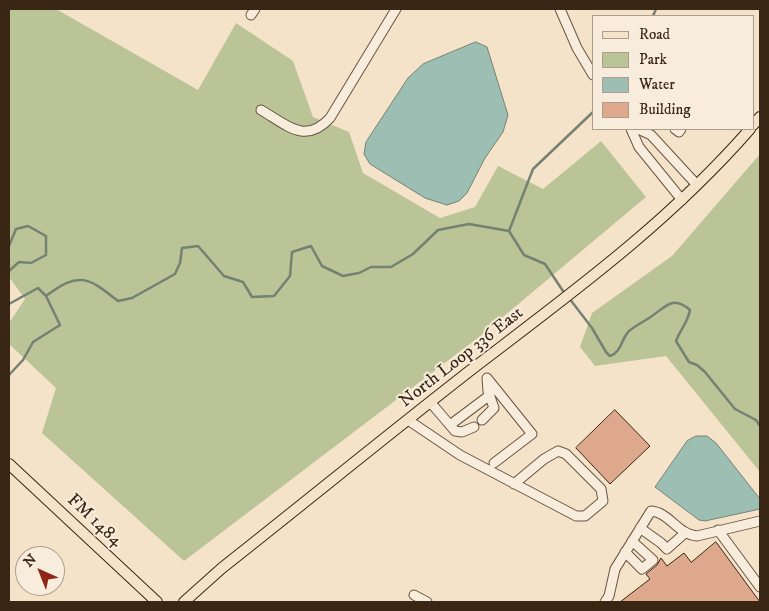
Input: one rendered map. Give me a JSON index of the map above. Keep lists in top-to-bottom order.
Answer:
{
  "streets": {
    "main road": ["North Loop 336 East", "FM 1484"]
  },
  "legend": [
    "Road",
    "Park",
    "Water",
    "Building"
  ],
  "north": "top left"
}
